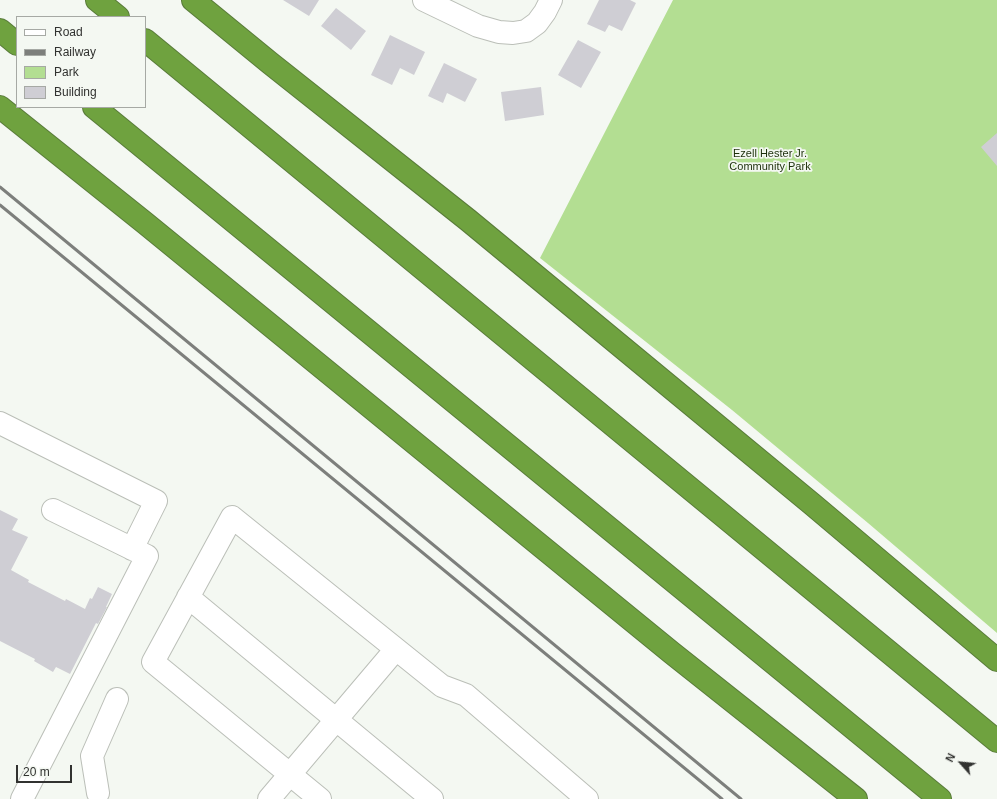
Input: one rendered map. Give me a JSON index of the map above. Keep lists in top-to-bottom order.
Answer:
{
  "parks": ["Ezell Hester Jr. Community Park"],
  "legend": [
    "Road",
    "Railway",
    "Park",
    "Building"
  ],
  "scale_bar": "20 m",
  "north": "top left"
}
